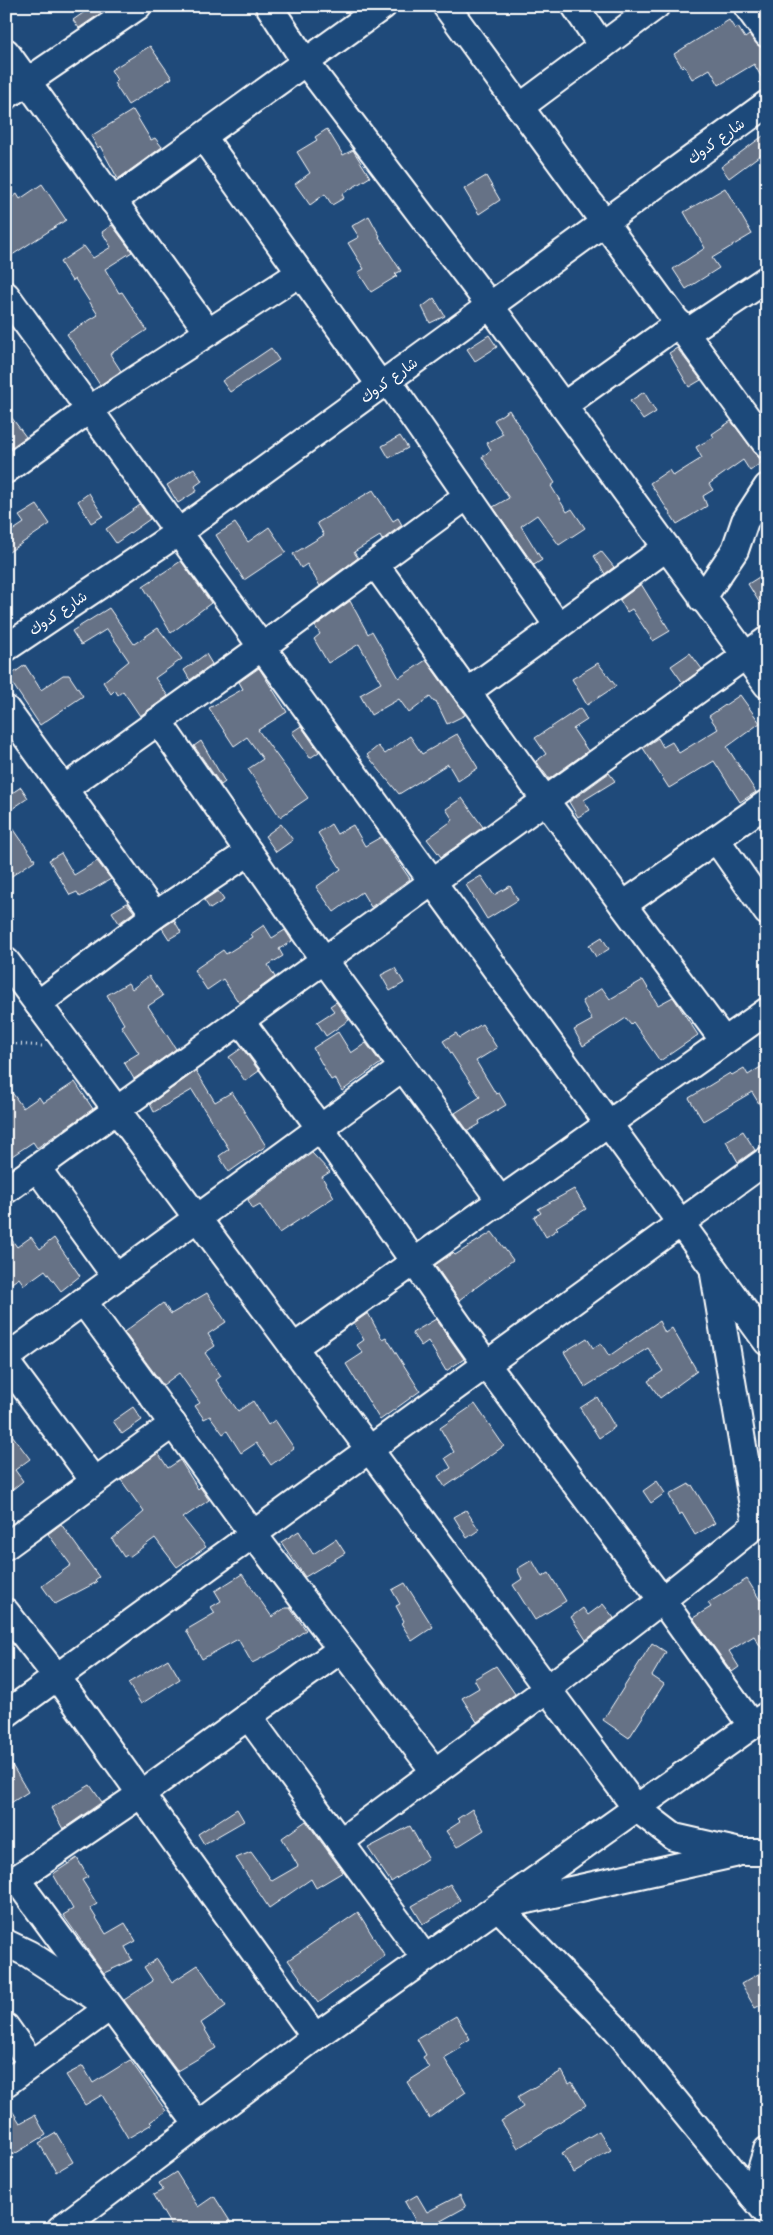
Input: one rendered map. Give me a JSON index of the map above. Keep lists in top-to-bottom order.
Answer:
{
  "streets": {
    "street": ["شارع كدوك"]
  }
}
